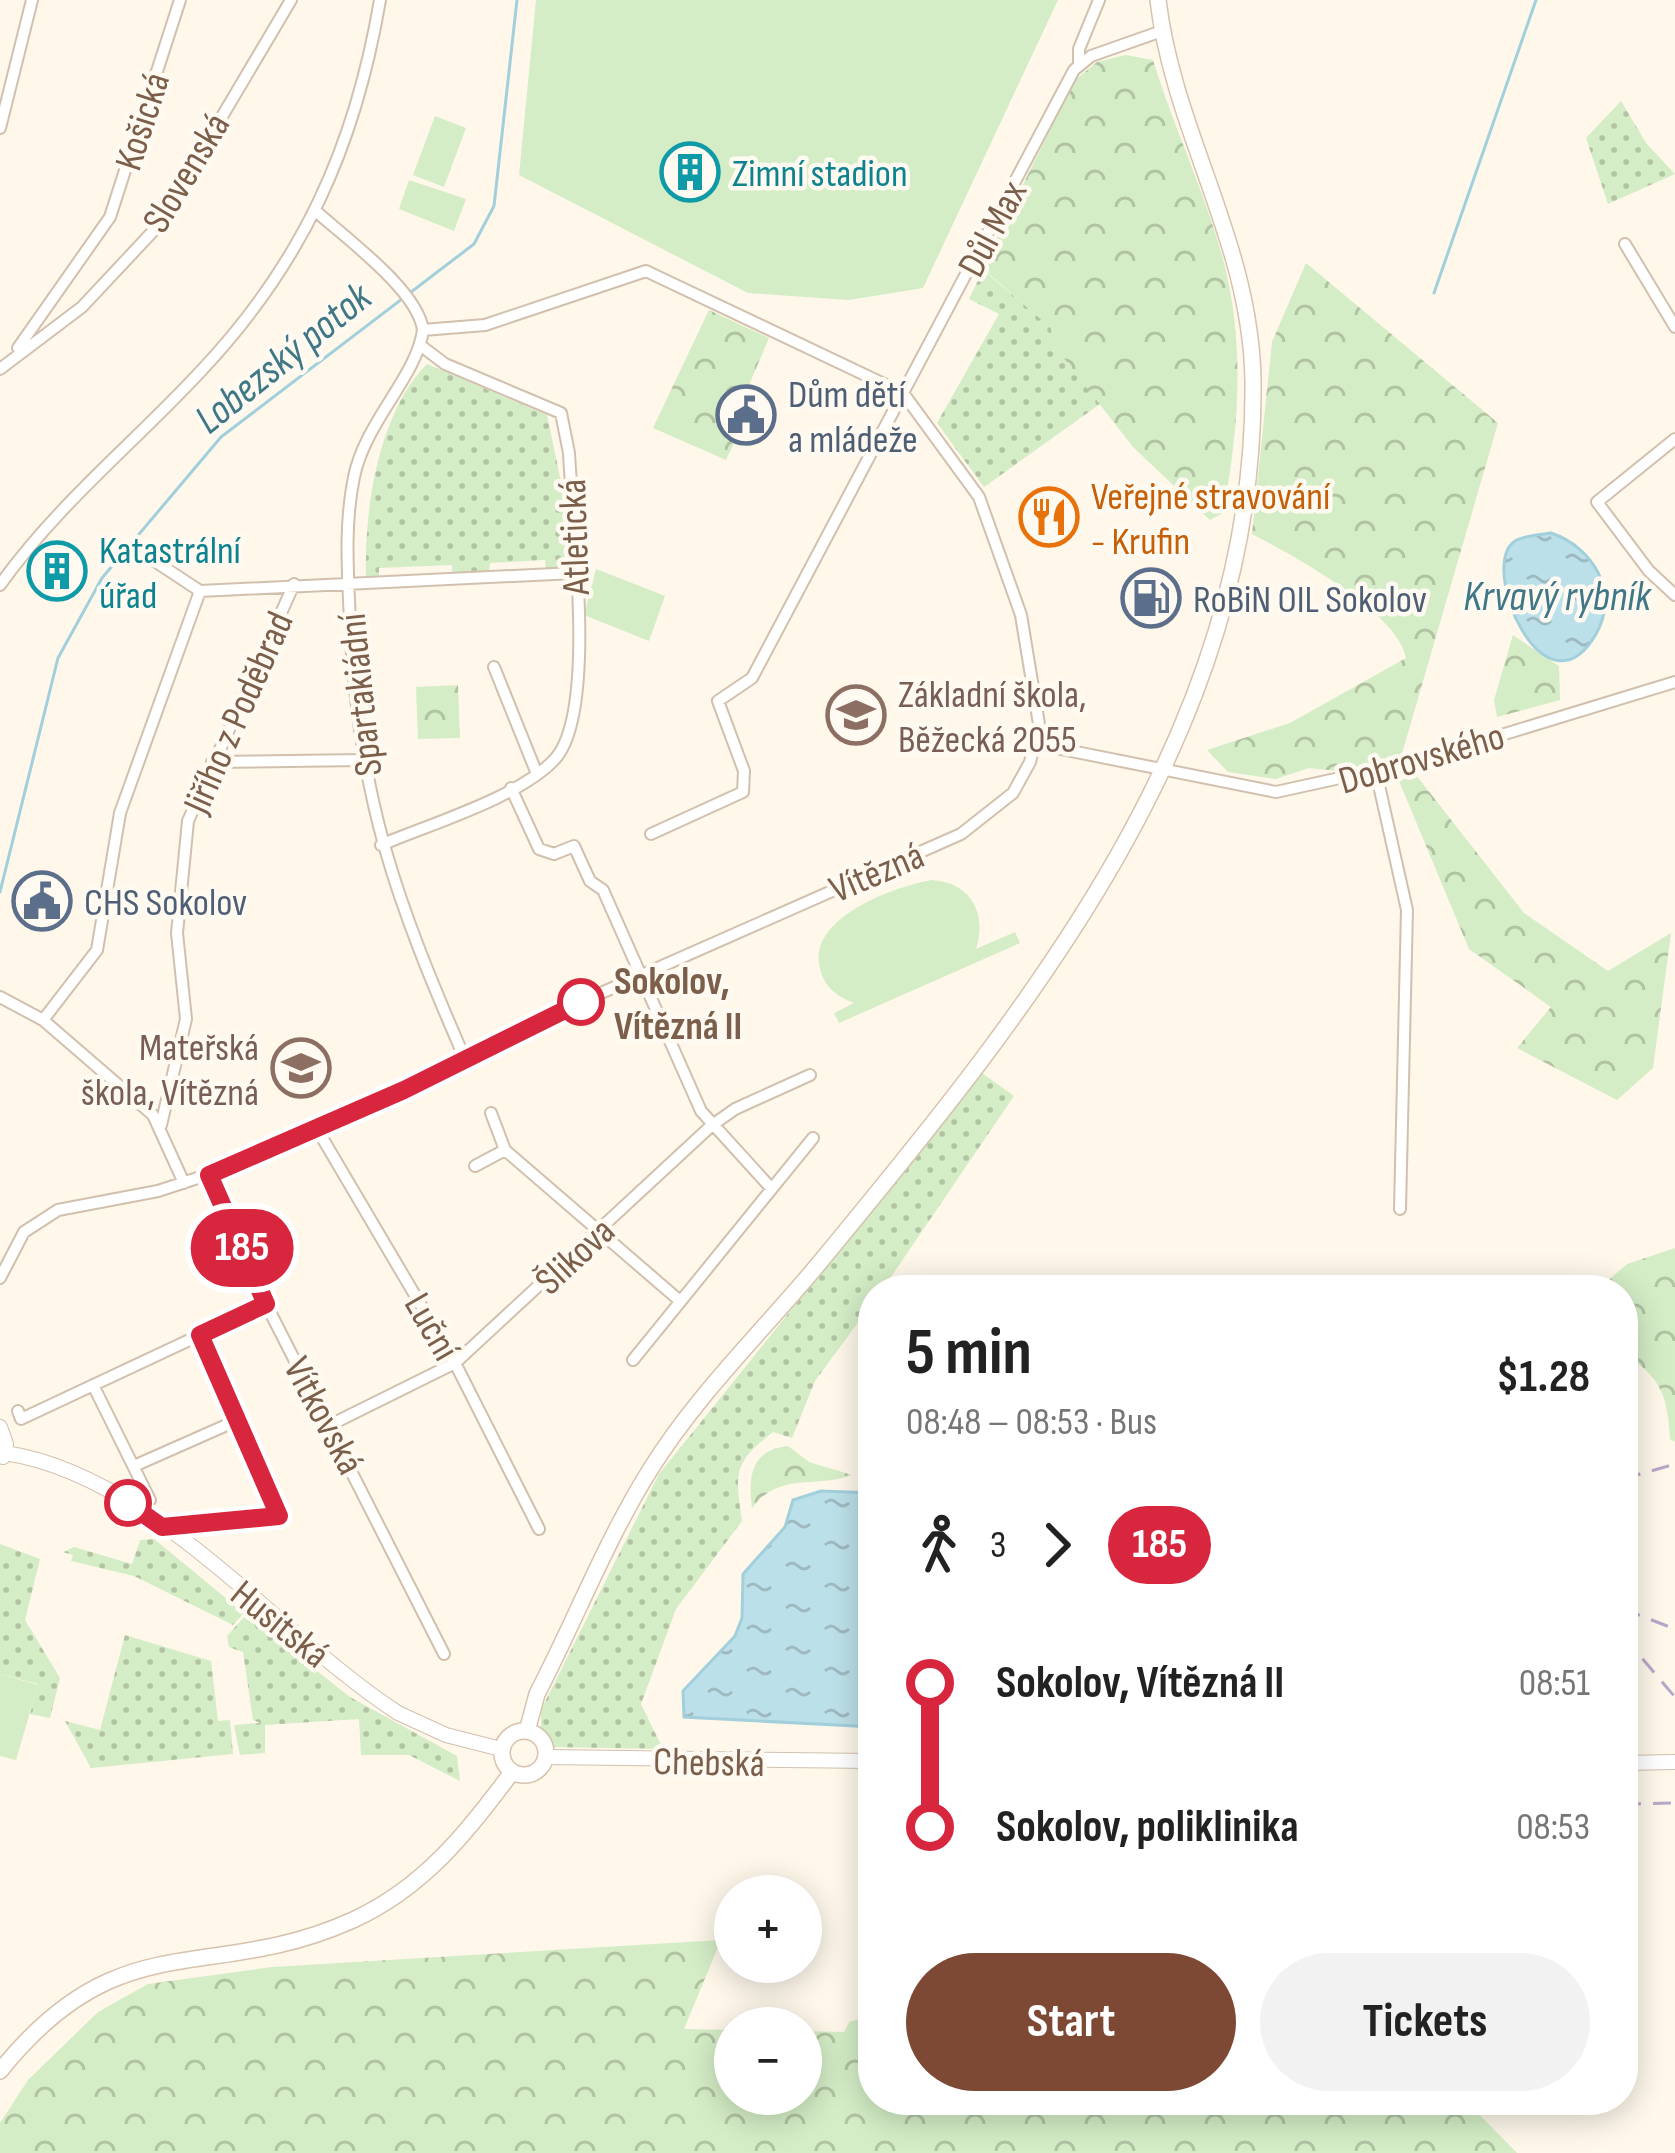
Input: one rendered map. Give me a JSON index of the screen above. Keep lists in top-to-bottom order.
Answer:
{
  "streets": {
    "street": [
      "Košická",
      "Slovenská",
      "Důl Max",
      "Atletická",
      "Spartakiádní",
      "Jiřího z Poděbrad",
      "Dobrovského",
      "Vítězná",
      "Šlikova",
      "Luční",
      "Vítkovská",
      "Husitská",
      "Chebská"
    ]
  },
  "crossings": [
    ["Košická", "Slovenská"],
    ["Důl Max", "Vítězná"],
    ["Atletická", "Spartakiádní"],
    ["Spartakiádní", "Vítězná"],
    ["Dobrovského", "Vítězná"],
    ["Vítězná", "Luční"],
    ["Vítězná", "Vítkovská"],
    ["Šlikova", "Luční"],
    ["Šlikova", "Vítkovská"],
    ["Husitská", "Chebská"]
  ],
  "water": ["Lobezský potok", "Krvavý rybník"],
  "places": {
    "building": ["Zimní stadion", "Katastrální úřad"],
    "public building": ["Dům dětí a mládeže", "CHS Sokolov"],
    "restaurant": ["Veřejné stravování - Krufin"],
    "fuel station": ["RoBiN OIL Sokolov"],
    "school or university": ["Základní škola, Běžecká 2055", "Mateřská škola, Vítězná"],
    "other": ["Sokolov, Vítězná II"]
  },
  "lines": ["bus line 185"],
  "page": {
    "on_map": "185",
    "heading": ["5 min", "08:48 – 08:53 · Bus", "$1.28"],
    "legs": ["3", "185"],
    "list": [
      {
        "name": "Sokolov, Vítězná II",
        "value": "08:51"
      },
      {
        "name": "Sokolov, poliklinika",
        "value": "08:53"
      }
    ],
    "map_buttons": ["+", "−"],
    "buttons": ["Start", "Tickets"]
  }
}
